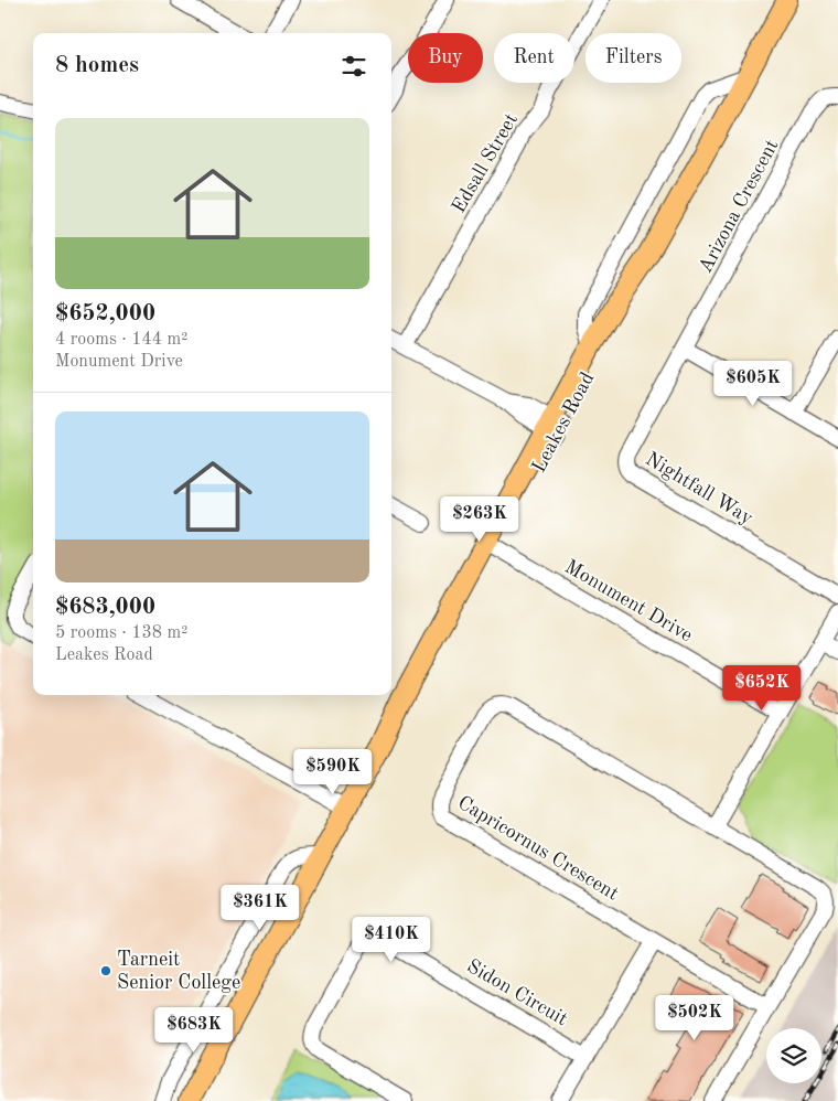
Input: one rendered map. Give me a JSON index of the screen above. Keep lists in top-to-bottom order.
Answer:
{
  "streets": {
    "main road": ["Leakes Road"],
    "street": [
      "Edsall Street",
      "Arizona Crescent",
      "Nightfall Way",
      "Monument Drive",
      "Capricornus Crescent",
      "Sidon Circuit"
    ]
  },
  "crossings": [
    ["Arizona Crescent", "Nightfall Way"],
    ["Leakes Road", "Monument Drive"]
  ],
  "places": ["Tarneit Senior College"],
  "page": {
    "chip": ["Buy", "Rent", "Filters"],
    "heading": "8 homes",
    "list": [
      {
        "name": "$652,000",
        "note": "4 rooms · 144 m² · Monument Drive"
      },
      {
        "name": "$683,000",
        "note": "5 rooms · 138 m² · Leakes Road"
      }
    ],
    "price": [
      "$605K",
      "$263K",
      "$652K",
      "$590K",
      "$361K",
      "$410K",
      "$502K",
      "$683K"
    ]
  }
}
